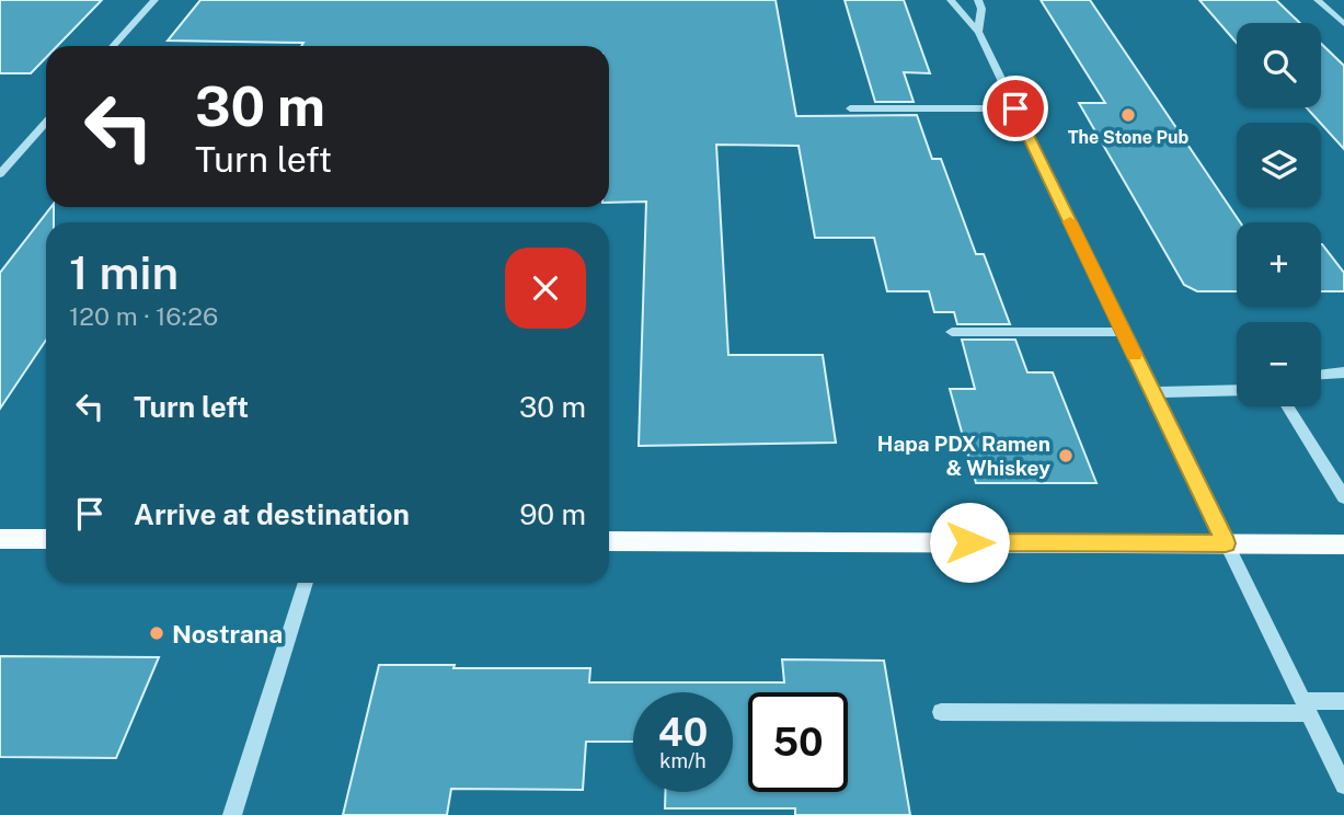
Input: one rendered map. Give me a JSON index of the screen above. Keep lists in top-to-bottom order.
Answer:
{
  "places": ["The Stone Pub", "Hapa PDX Ramen & Whiskey", "Nostrana"],
  "page": {
    "map_buttons": ["+", "−"],
    "turn": ["30 m", "Turn left"],
    "heading": ["1 min", "120 m · 16:26"],
    "list": [
      {
        "name": "Turn left",
        "value": "30 m"
      },
      {
        "name": "Arrive at destination",
        "value": "90 m"
      }
    ],
    "speed": "40 km/h",
    "limit": "50"
  }
}
